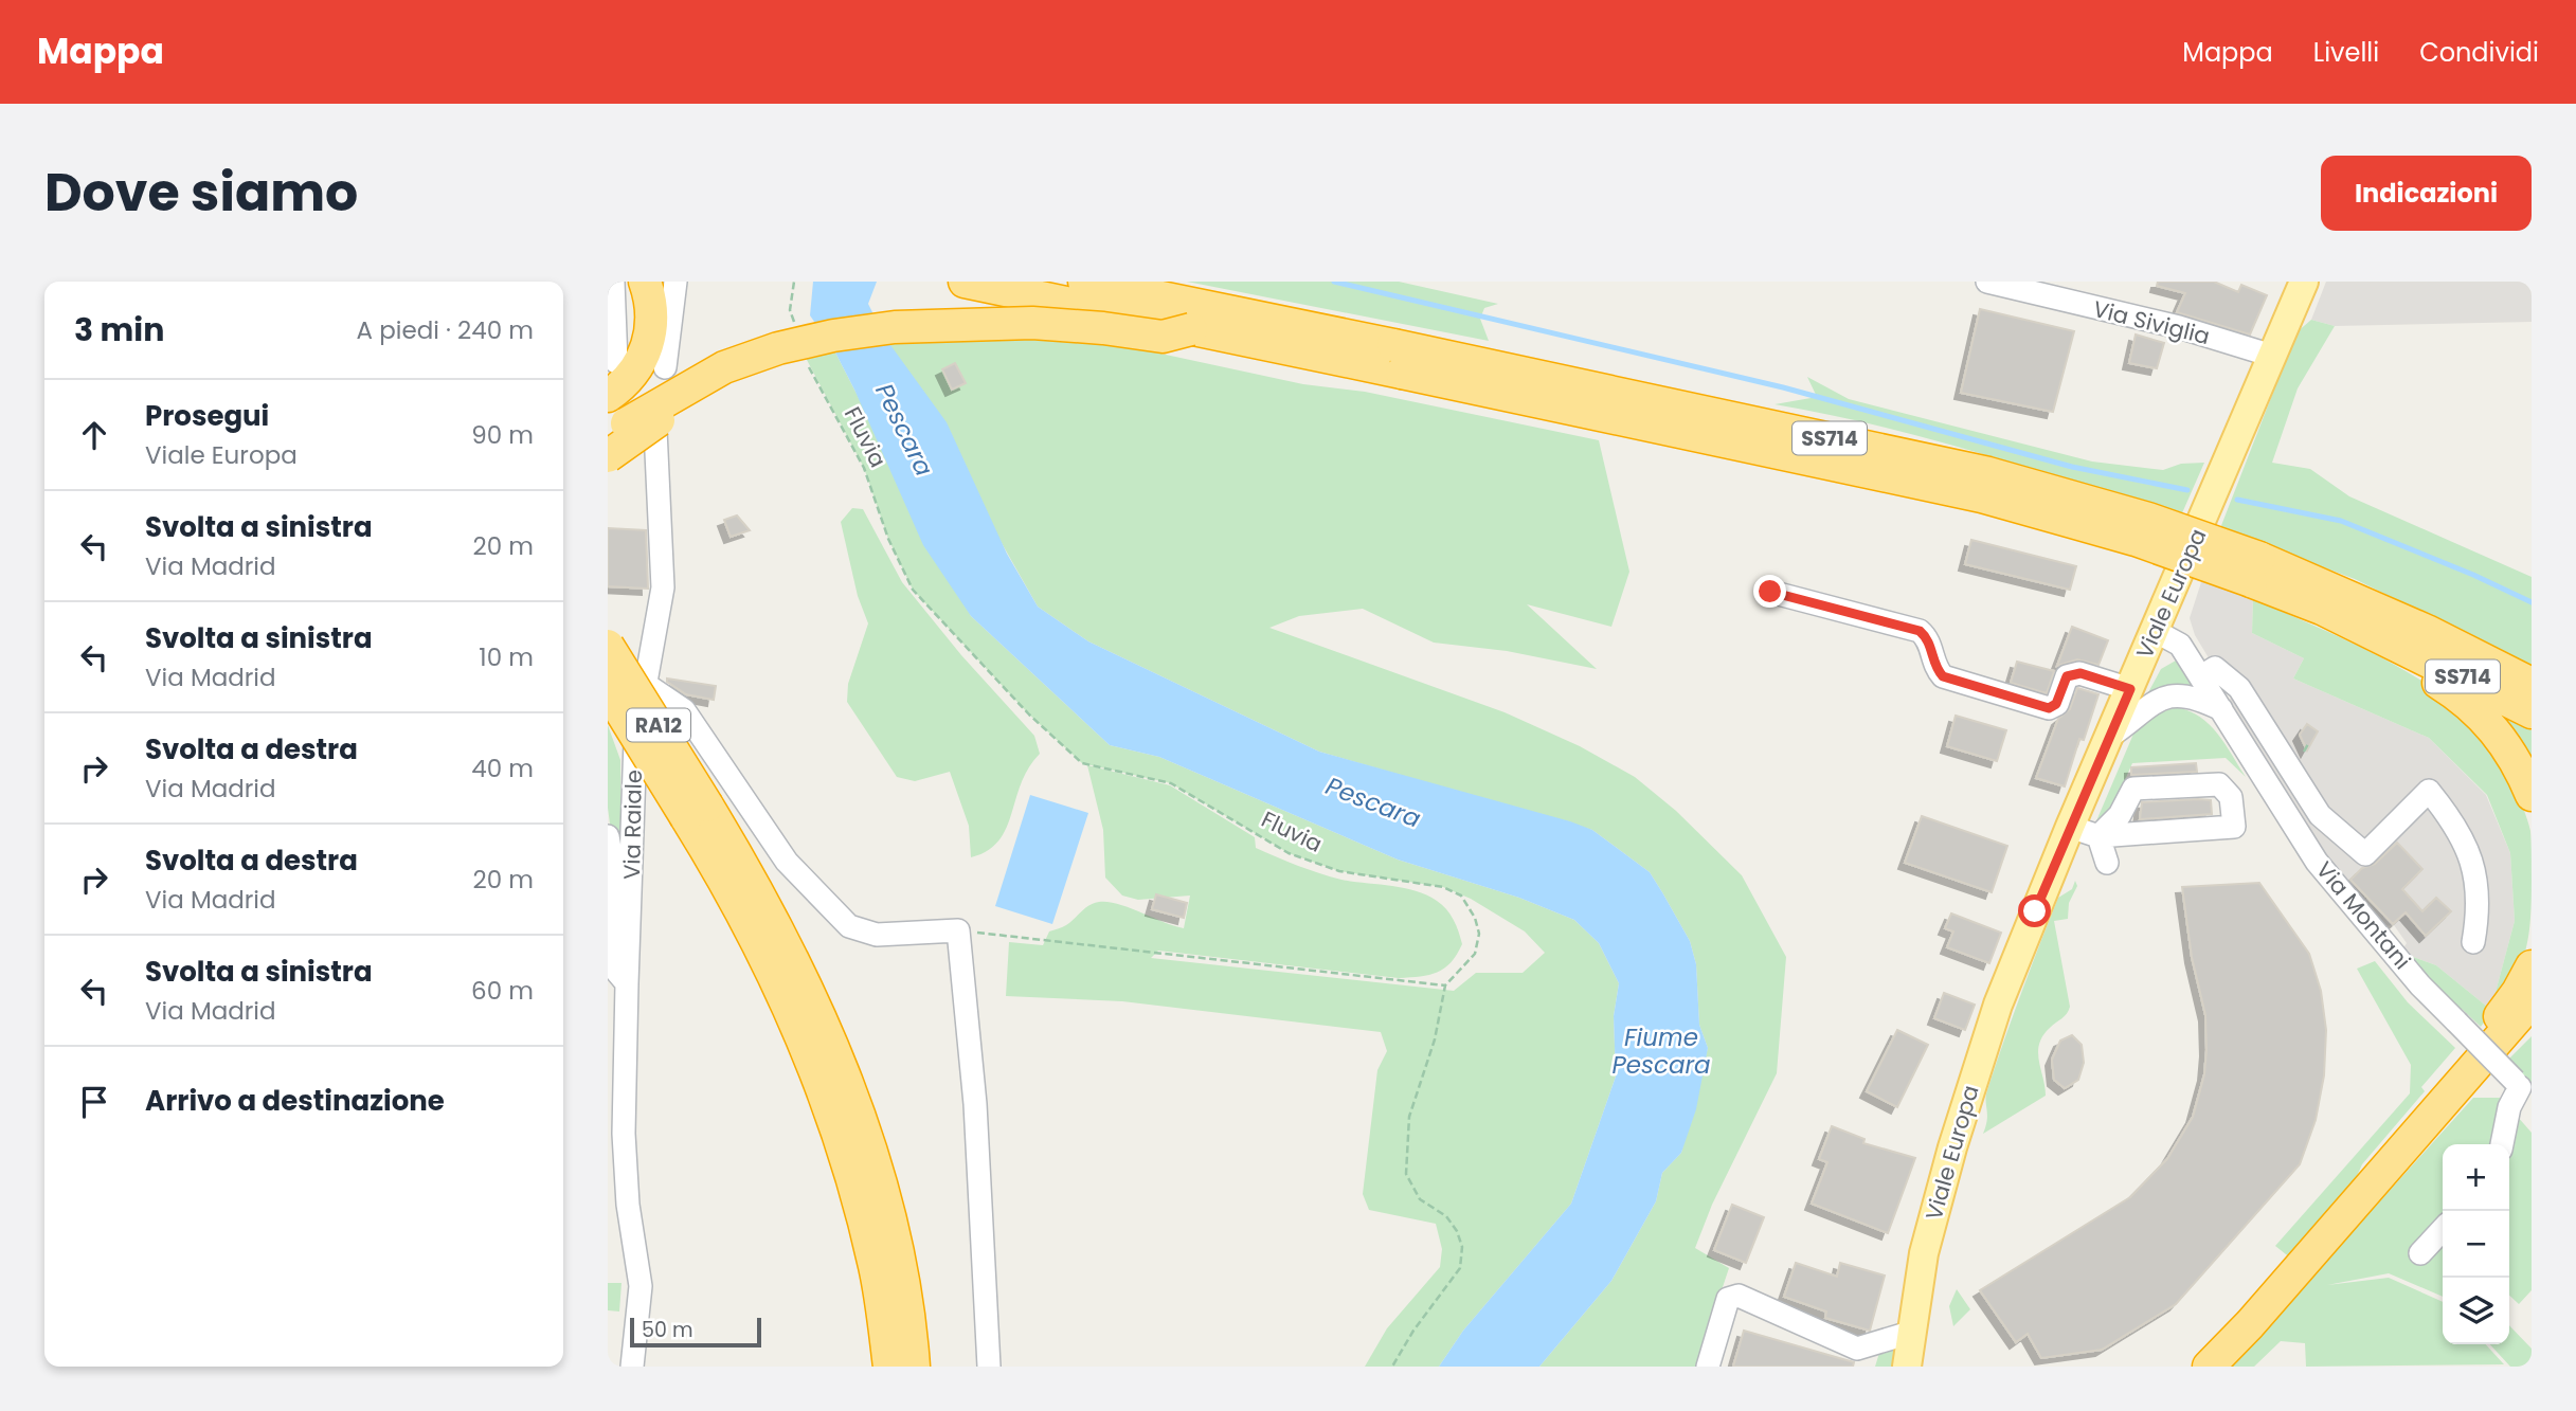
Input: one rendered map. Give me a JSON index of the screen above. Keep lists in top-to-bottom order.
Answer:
{
  "streets": {
    "highway": ["SS714", "RA12"],
    "main road": ["Viale Europa"],
    "street": ["Via Siviglia", "Via Raiale", "Via Montani"],
    "path": ["Fluvia"]
  },
  "crossings": [
    ["Via Siviglia", "Viale Europa"],
    ["Viale Europa", "Via Montani"]
  ],
  "water": ["Pescara", "Fiume Pescara"],
  "scale_bar": "50 m",
  "page": {
    "header": "Mappa",
    "nav": ["Mappa", "Livelli", "Condividi"],
    "title": "Dove siamo",
    "buttons": "Indicazioni",
    "heading": ["3 min", "A piedi · 240 m"],
    "list": [
      ["Prosegui", "Viale Europa", "90 m"],
      ["Svolta a sinistra", "Via Madrid", "20 m"],
      ["Svolta a sinistra", "Via Madrid", "10 m"],
      ["Svolta a destra", "Via Madrid", "40 m"],
      ["Svolta a destra", "Via Madrid", "20 m"],
      ["Svolta a sinistra", "Via Madrid", "60 m"],
      "Arrivo a destinazione"
    ],
    "map_buttons": ["+", "−"],
    "scale": "50 m"
  }
}
